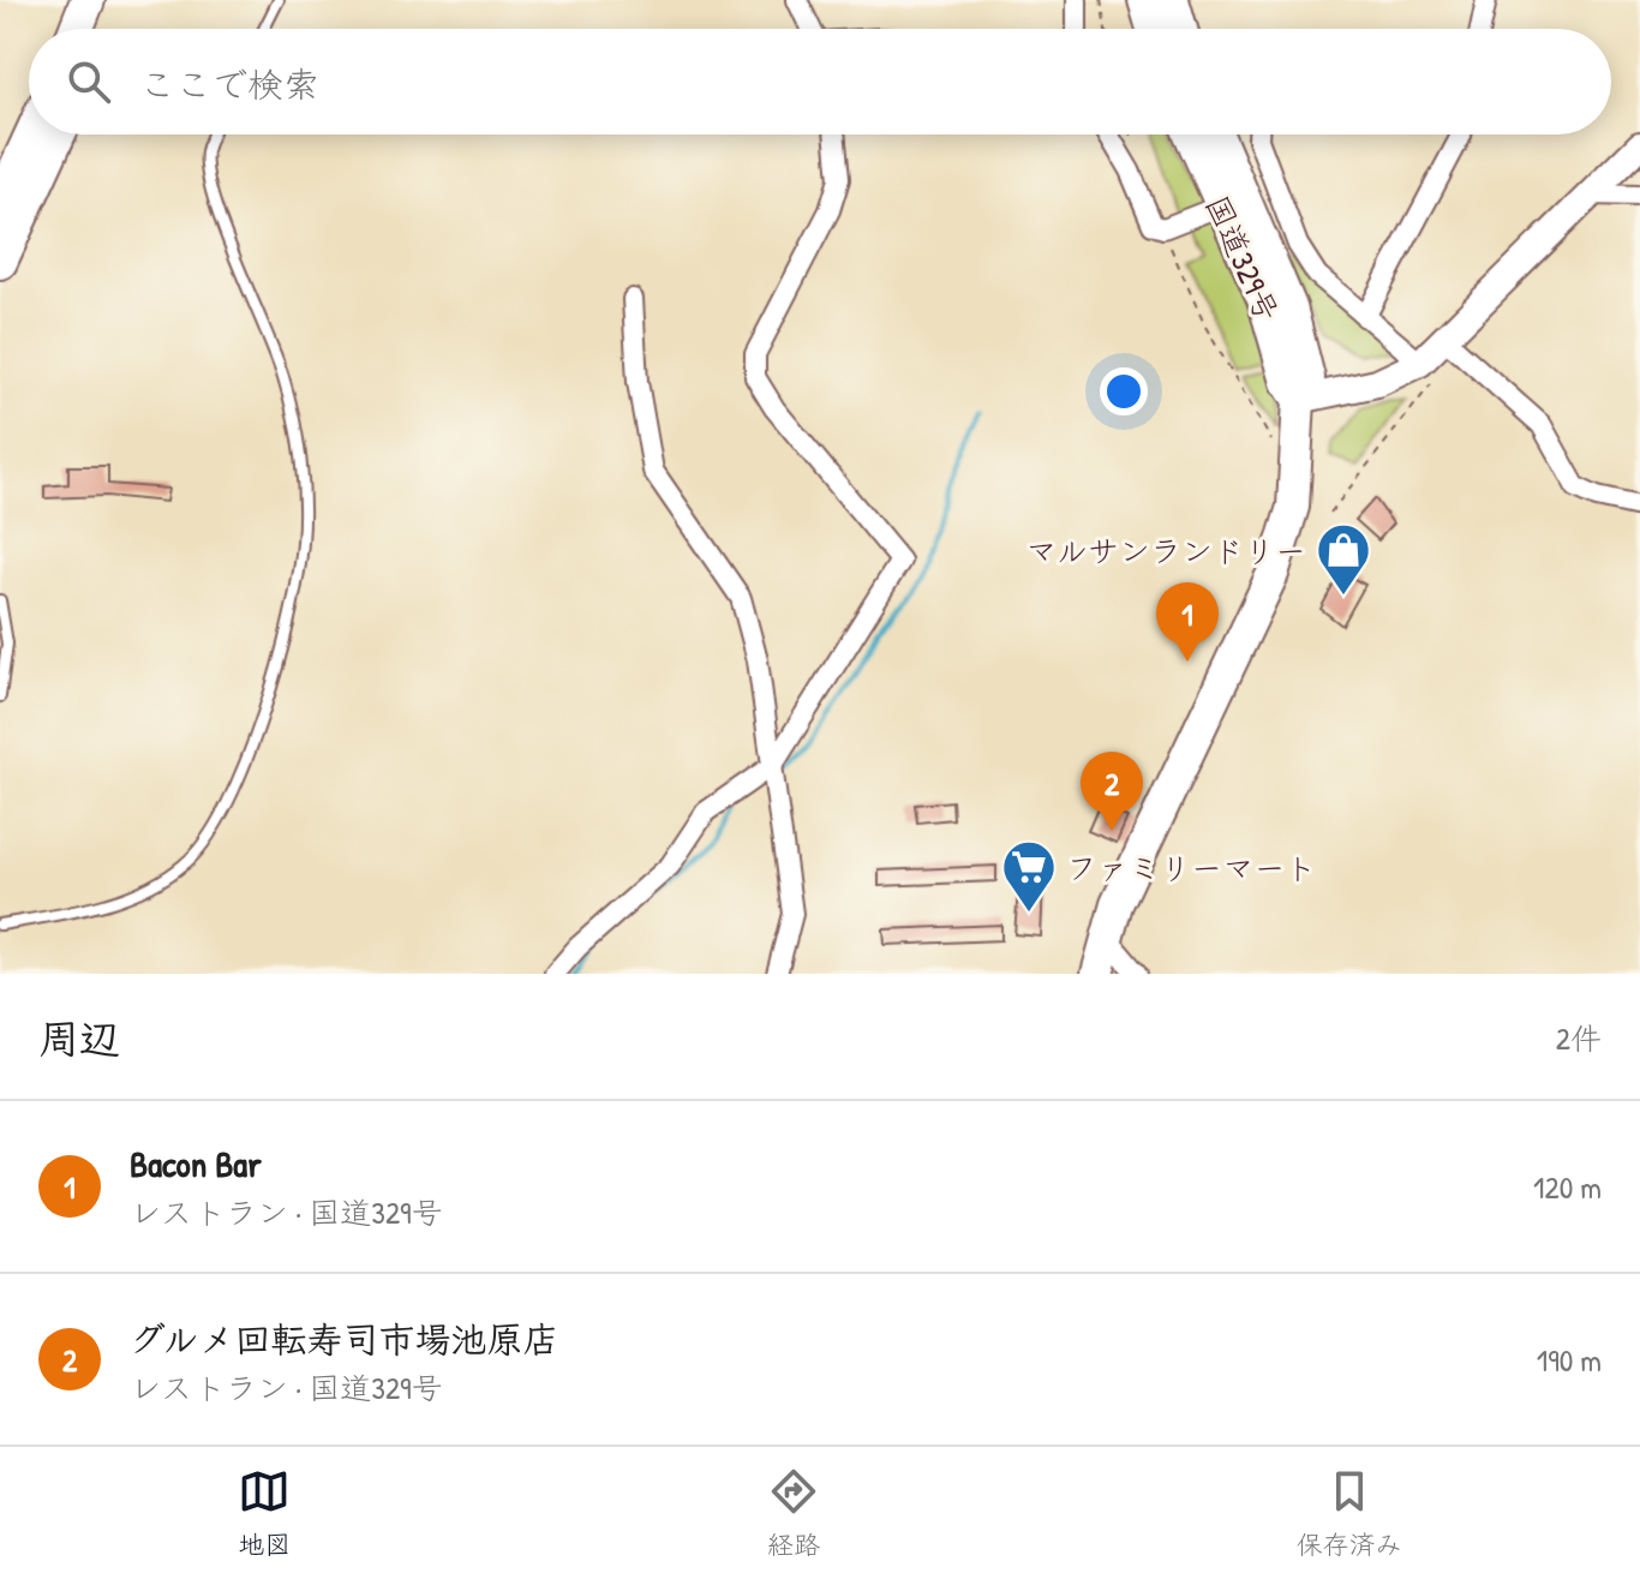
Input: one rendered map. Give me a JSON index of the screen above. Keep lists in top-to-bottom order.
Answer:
{
  "streets": {
    "highway": ["国道329号"]
  },
  "places": {
    "shop": ["マルサンランドリー"],
    "supermarket": ["ファミリーマート"]
  },
  "page": {
    "search": "ここで検索",
    "pins": ["1", "2"],
    "heading": ["周辺", "2件"],
    "list": [
      {
        "mark": "1",
        "name": "Bacon Bar",
        "note": "レストラン · 国道329号",
        "value": "120 m"
      },
      {
        "mark": "2",
        "name": "グルメ回転寿司市場池原店",
        "note": "レストラン · 国道329号",
        "value": "190 m"
      }
    ],
    "nav": ["地図", "経路", "保存済み"]
  }
}
